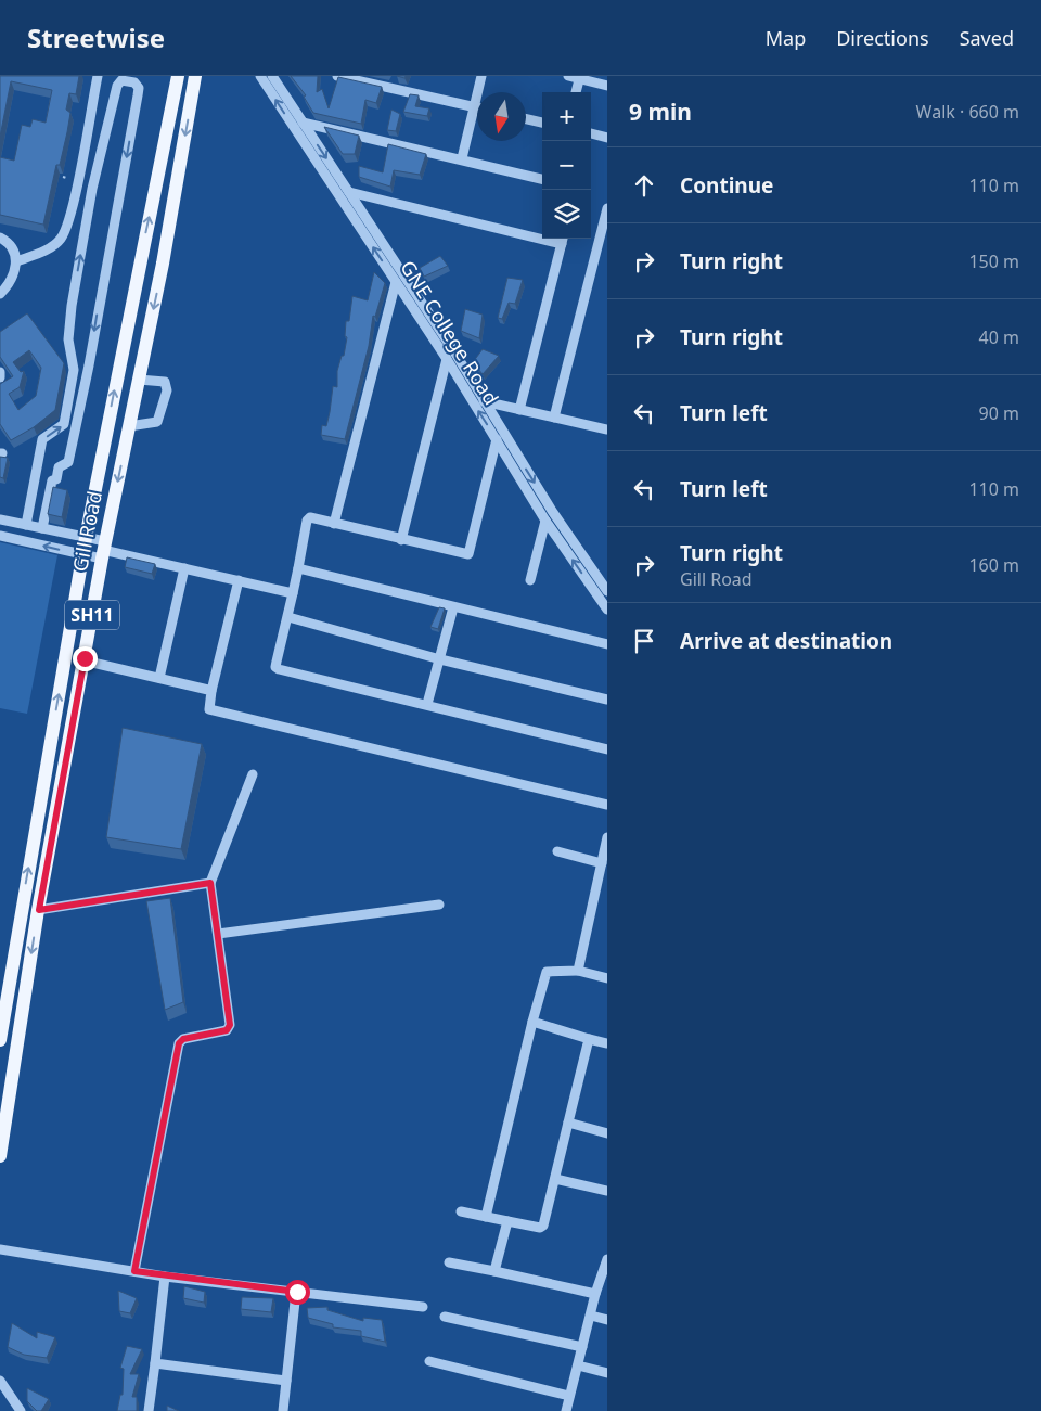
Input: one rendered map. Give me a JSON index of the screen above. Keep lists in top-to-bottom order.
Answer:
{
  "streets": {
    "main road": ["Gill Road", "SH11"],
    "street": ["GNE College Road"]
  },
  "north": "bottom",
  "page": {
    "header": "Streetwise",
    "nav": ["Map", "Directions", "Saved"],
    "heading": ["9 min", "Walk · 660 m"],
    "map_buttons": ["+", "−"],
    "list": [
      ["Continue", "110 m"],
      ["Turn right", "150 m"],
      ["Turn right", "40 m"],
      ["Turn left", "90 m"],
      ["Turn left", "110 m"],
      ["Turn right", "Gill Road", "160 m"],
      "Arrive at destination"
    ]
  }
}
